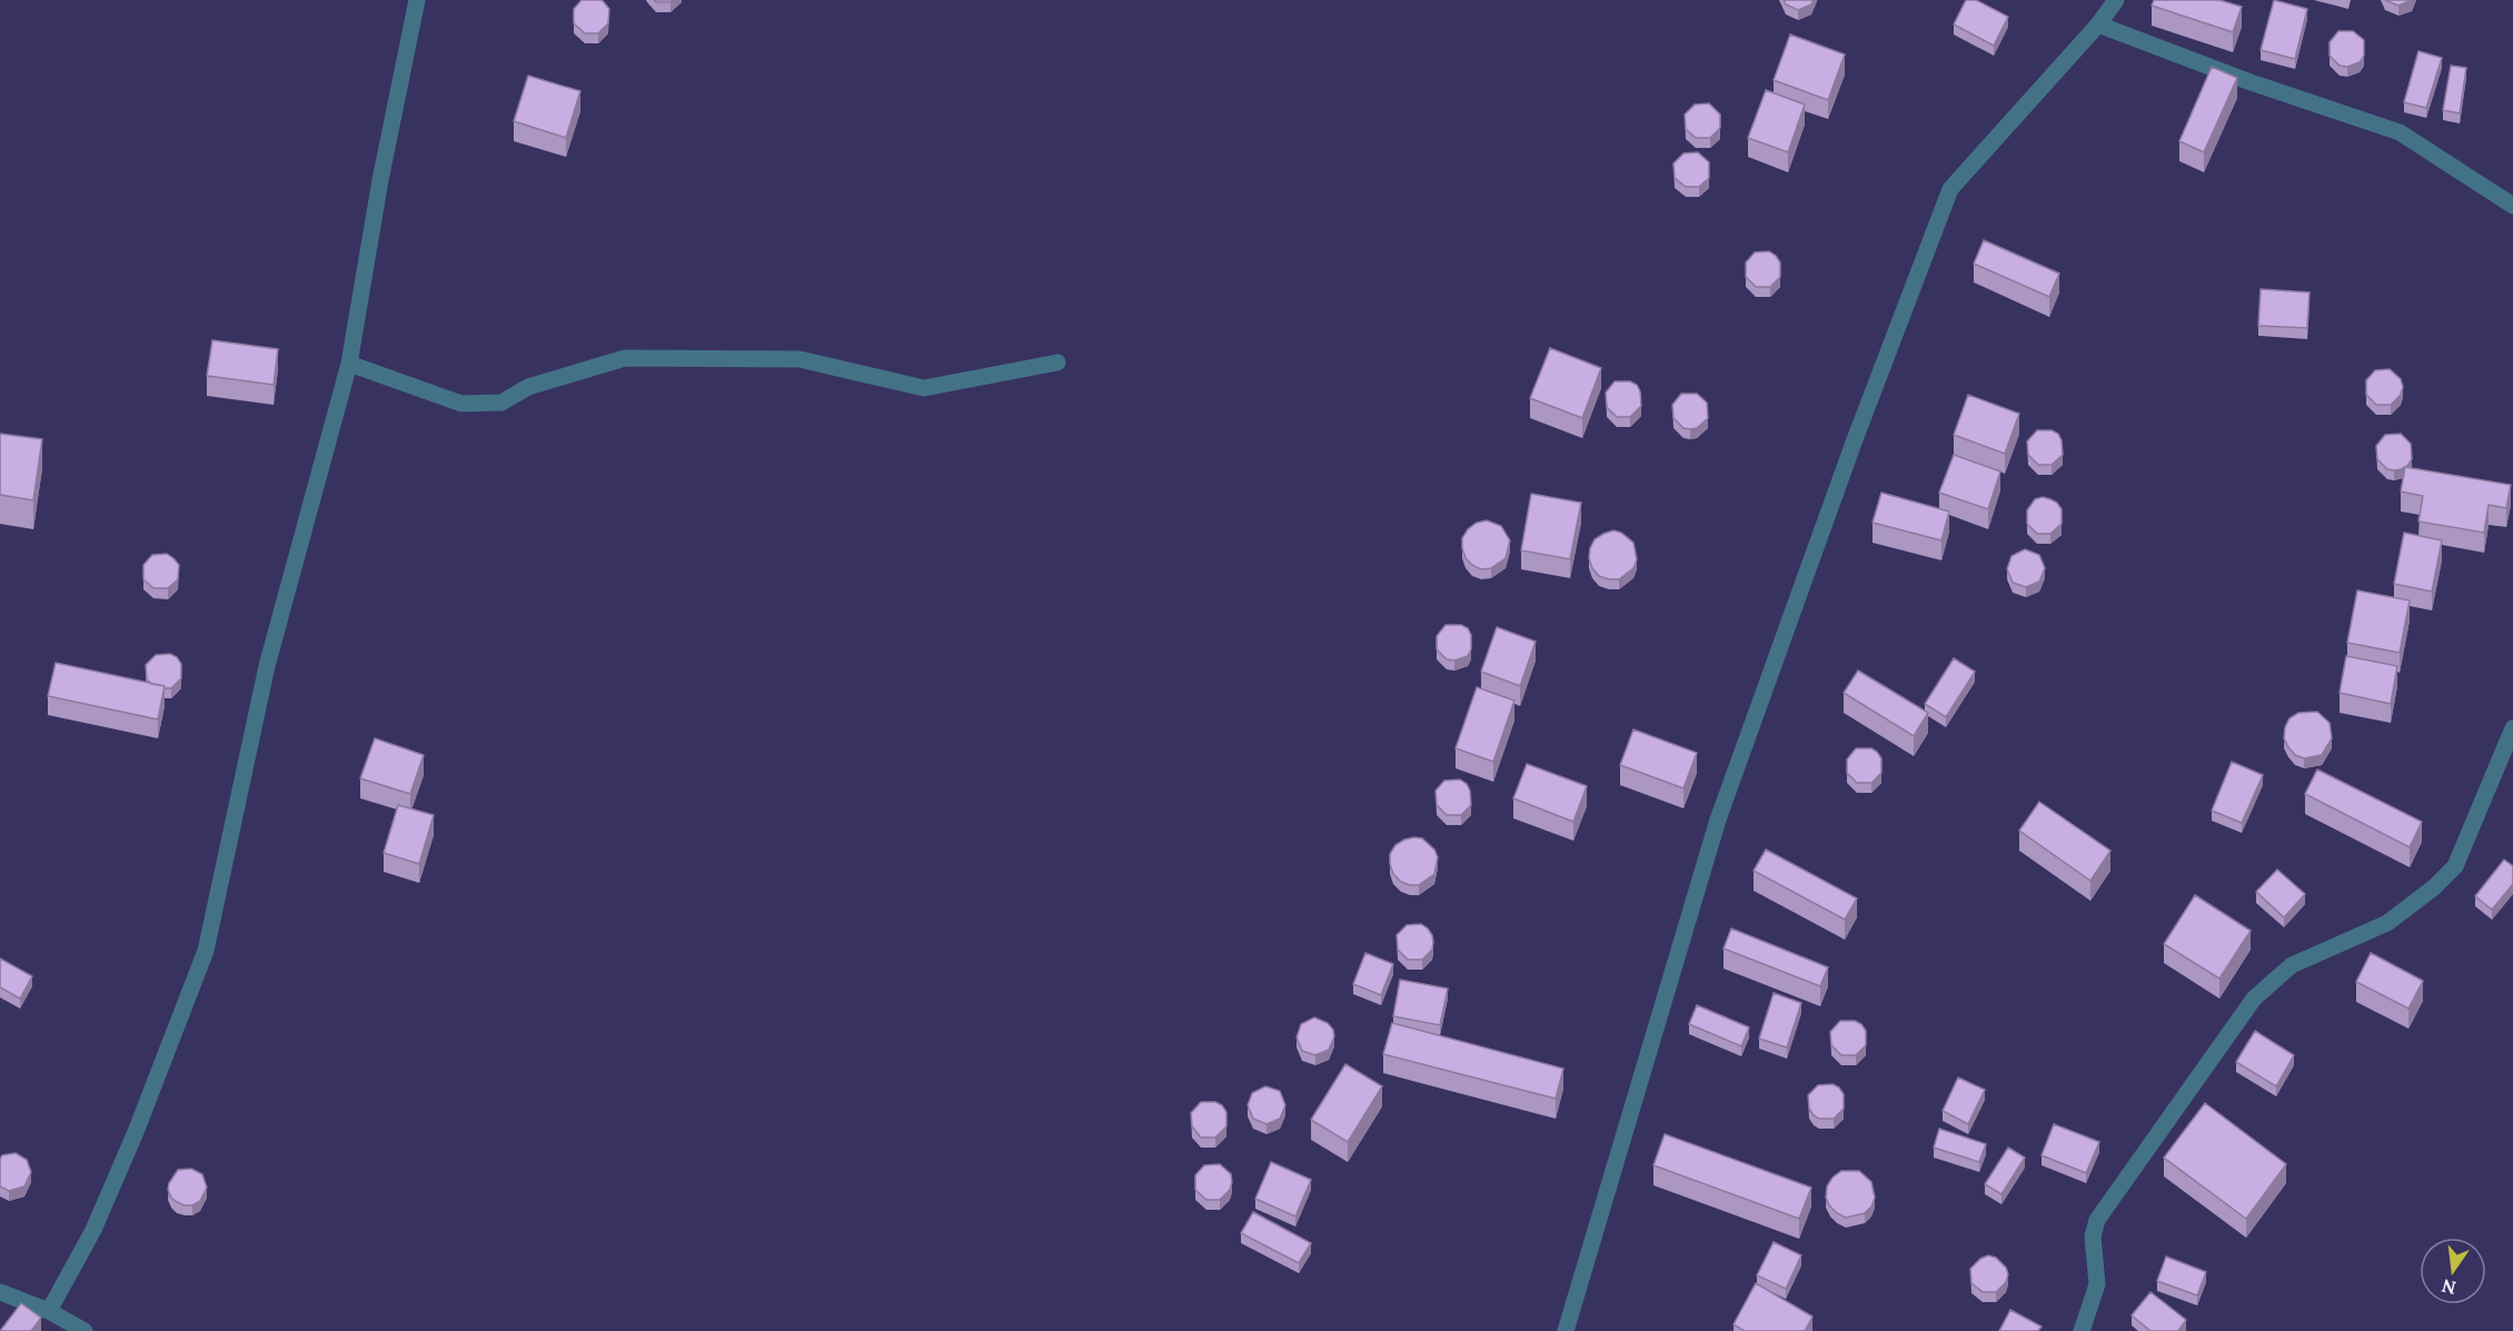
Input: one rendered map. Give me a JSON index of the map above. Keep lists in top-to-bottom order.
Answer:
{
  "north": "bottom"
}
